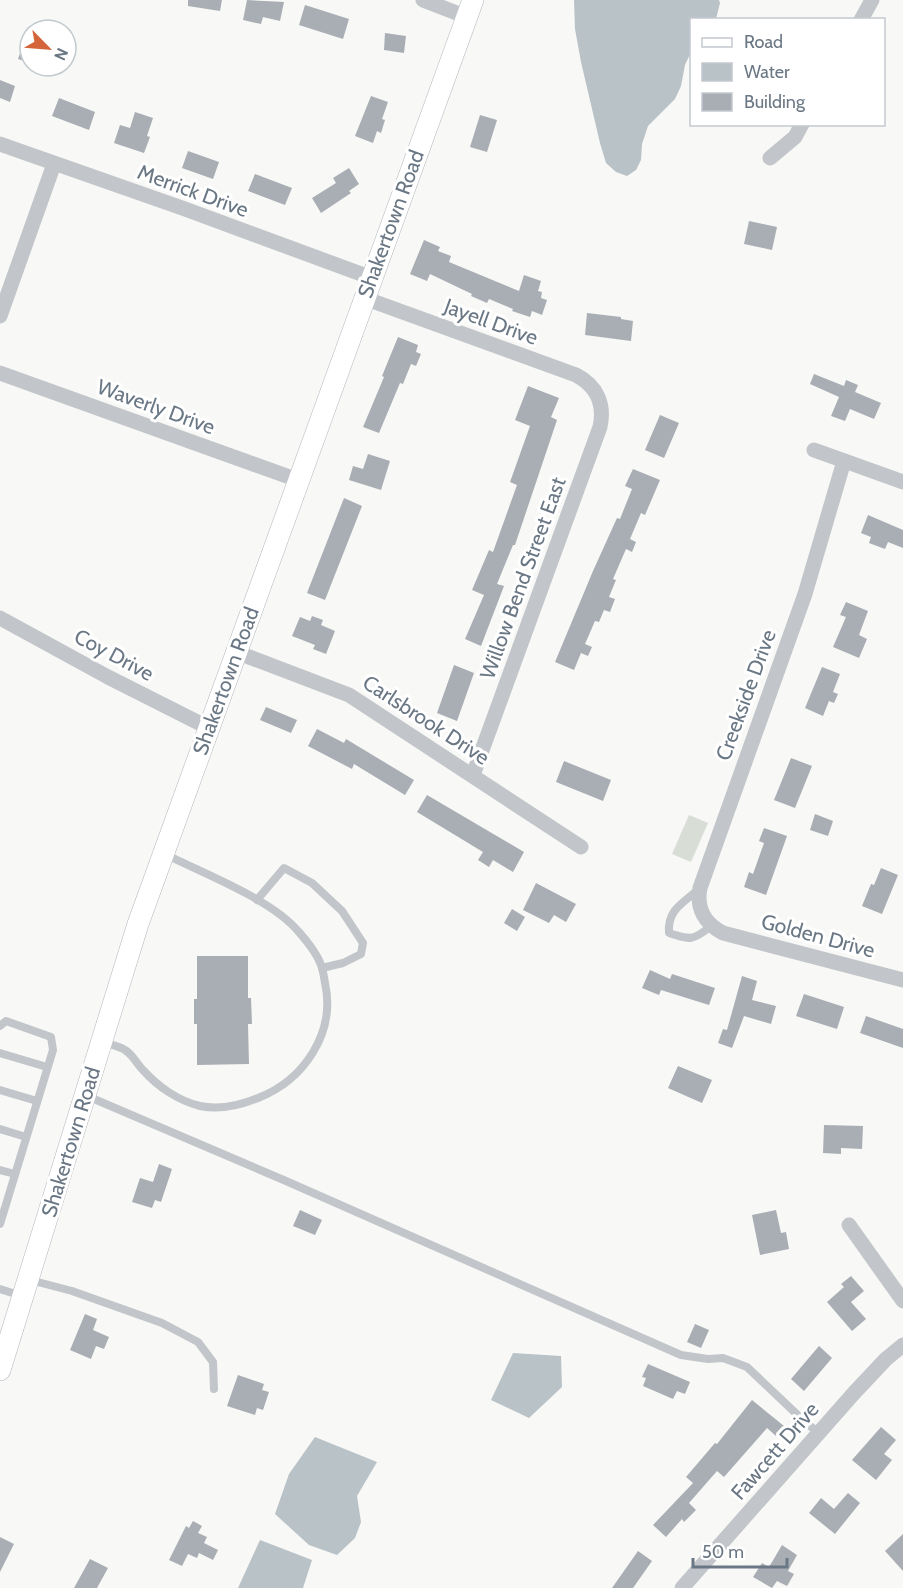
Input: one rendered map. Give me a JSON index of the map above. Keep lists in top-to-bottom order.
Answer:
{
  "streets": {
    "street": [
      "Merrick Drive",
      "Shakertown Road",
      "Jayell Drive",
      "Waverly Drive",
      "Willow Bend Street East",
      "Coy Drive",
      "Creekside Drive",
      "Carlsbrook Drive",
      "Golden Drive",
      "Fawcett Drive"
    ]
  },
  "crossings": [
    ["Merrick Drive", "Shakertown Road"],
    ["Shakertown Road", "Jayell Drive"],
    ["Shakertown Road", "Waverly Drive"],
    ["Shakertown Road", "Coy Drive"],
    ["Shakertown Road", "Carlsbrook Drive"],
    ["Jayell Drive", "Willow Bend Street East"],
    ["Willow Bend Street East", "Carlsbrook Drive"],
    ["Creekside Drive", "Golden Drive"]
  ],
  "legend": ["Road", "Water", "Building"],
  "scale_bar": "50 m",
  "north": "bottom right"
}
